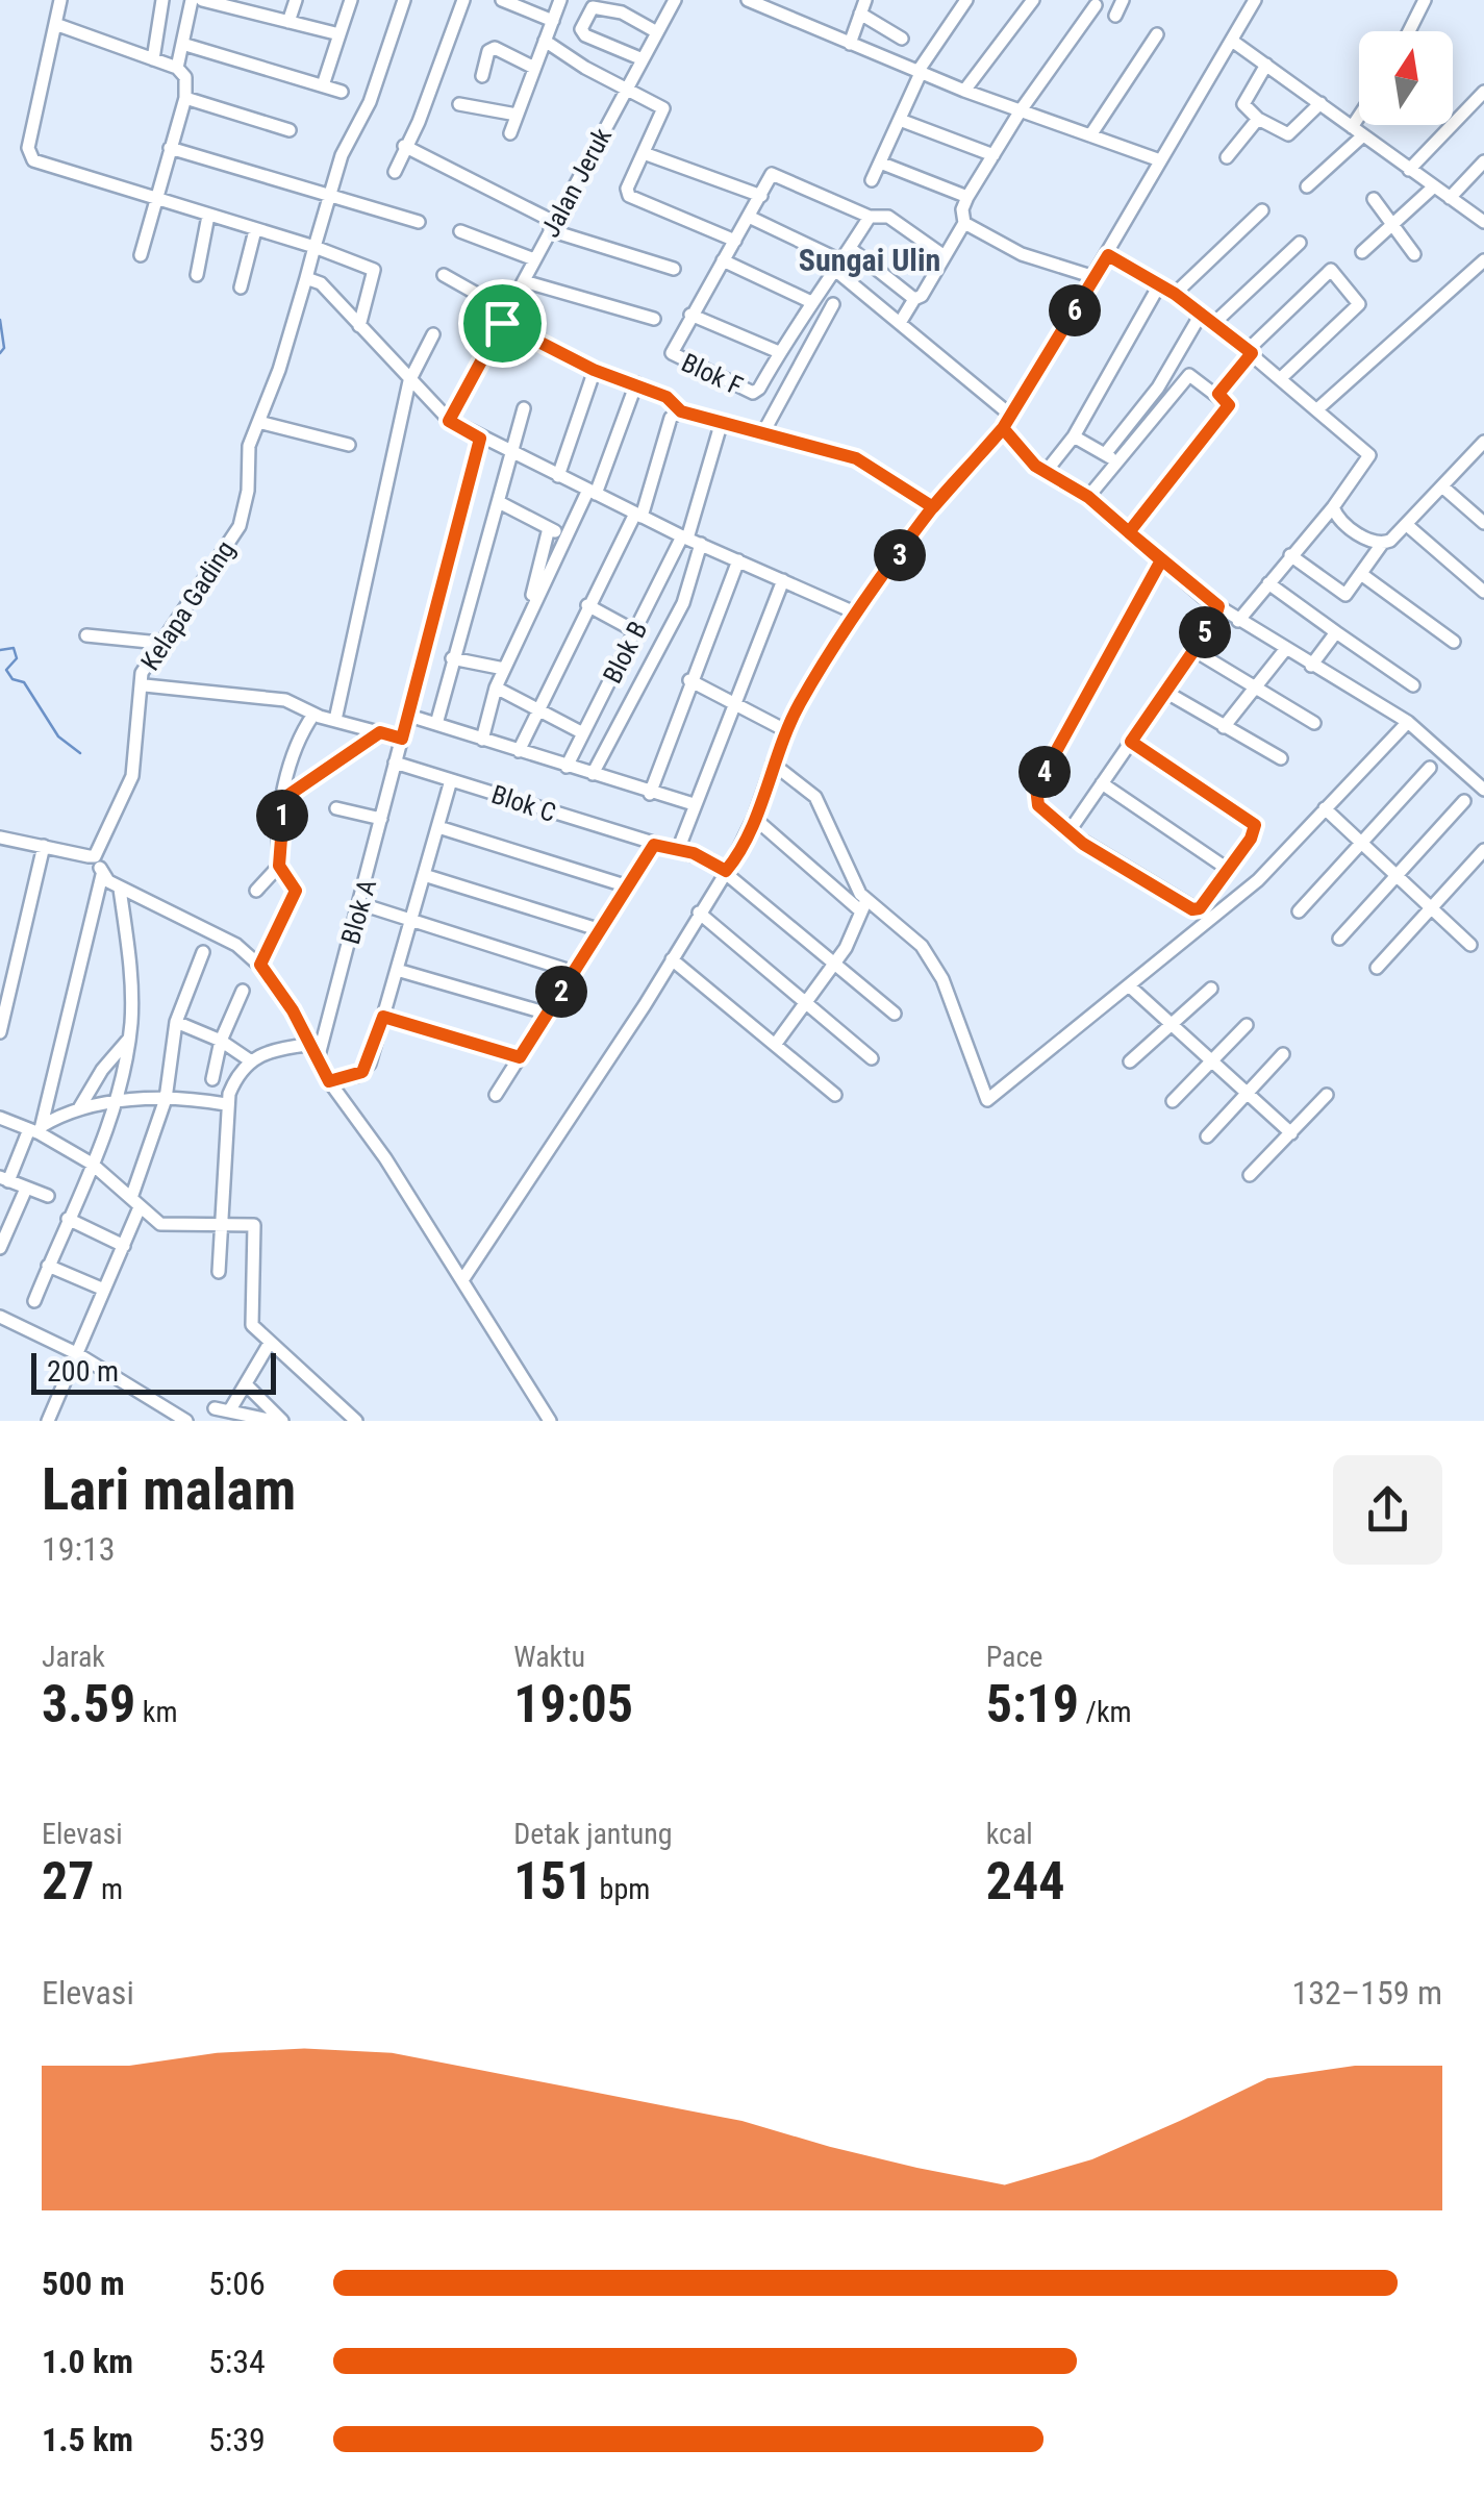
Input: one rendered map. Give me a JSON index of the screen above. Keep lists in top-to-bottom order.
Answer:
{
  "streets": {
    "street": [
      "Jalan Jeruk",
      "Blok F",
      "Kelapa Gading",
      "Blok B",
      "Blok C",
      "Blok A"
    ]
  },
  "crossings": [
    ["Blok C", "Blok A"]
  ],
  "districts": ["Sungai Ulin"],
  "scale_bar": "200 m",
  "north": "top",
  "page": {
    "pins": [
      "6",
      "3",
      "5",
      "4",
      "1",
      "2"
    ],
    "scale": "200 m",
    "heading": ["Lari malam", "19:13"],
    "stats": [
      ["Jarak", "3.59 km"],
      ["Waktu", "19:05"],
      ["Pace", "5:19 /km"],
      ["Elevasi", "27 m"],
      ["Detak jantung", "151 bpm"],
      ["kcal", "244"]
    ],
    "chart": ["Elevasi", "132–159 m"],
    "list": [
      {
        "name": "500 m",
        "note": "5:06"
      },
      {
        "name": "1.0 km",
        "note": "5:34"
      },
      {
        "name": "1.5 km",
        "note": "5:39"
      }
    ]
  }
}
